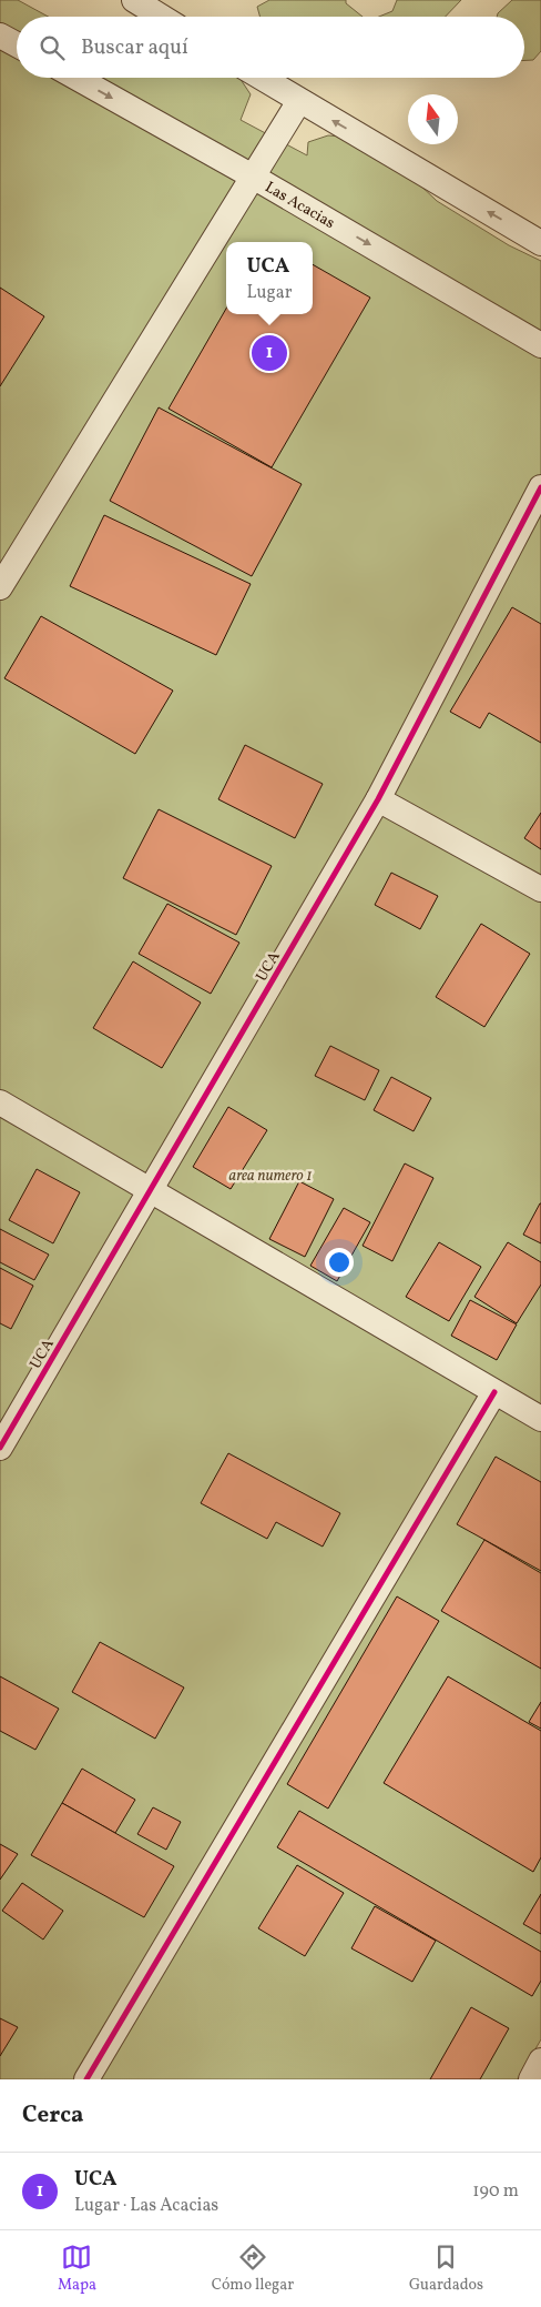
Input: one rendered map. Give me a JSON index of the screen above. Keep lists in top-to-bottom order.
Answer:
{
  "streets": {
    "street": ["Las Acacias", "UCA"]
  },
  "parks": ["area numero 1"],
  "north": "top",
  "page": {
    "search": "Buscar aquí",
    "popup": ["UCA", "Lugar"],
    "pins": "1",
    "heading": "Cerca",
    "list": [
      {
        "mark": "1",
        "name": "UCA",
        "note": "Lugar · Las Acacias",
        "value": "190 m"
      }
    ],
    "nav": ["Mapa", "Cómo llegar", "Guardados"]
  }
}
